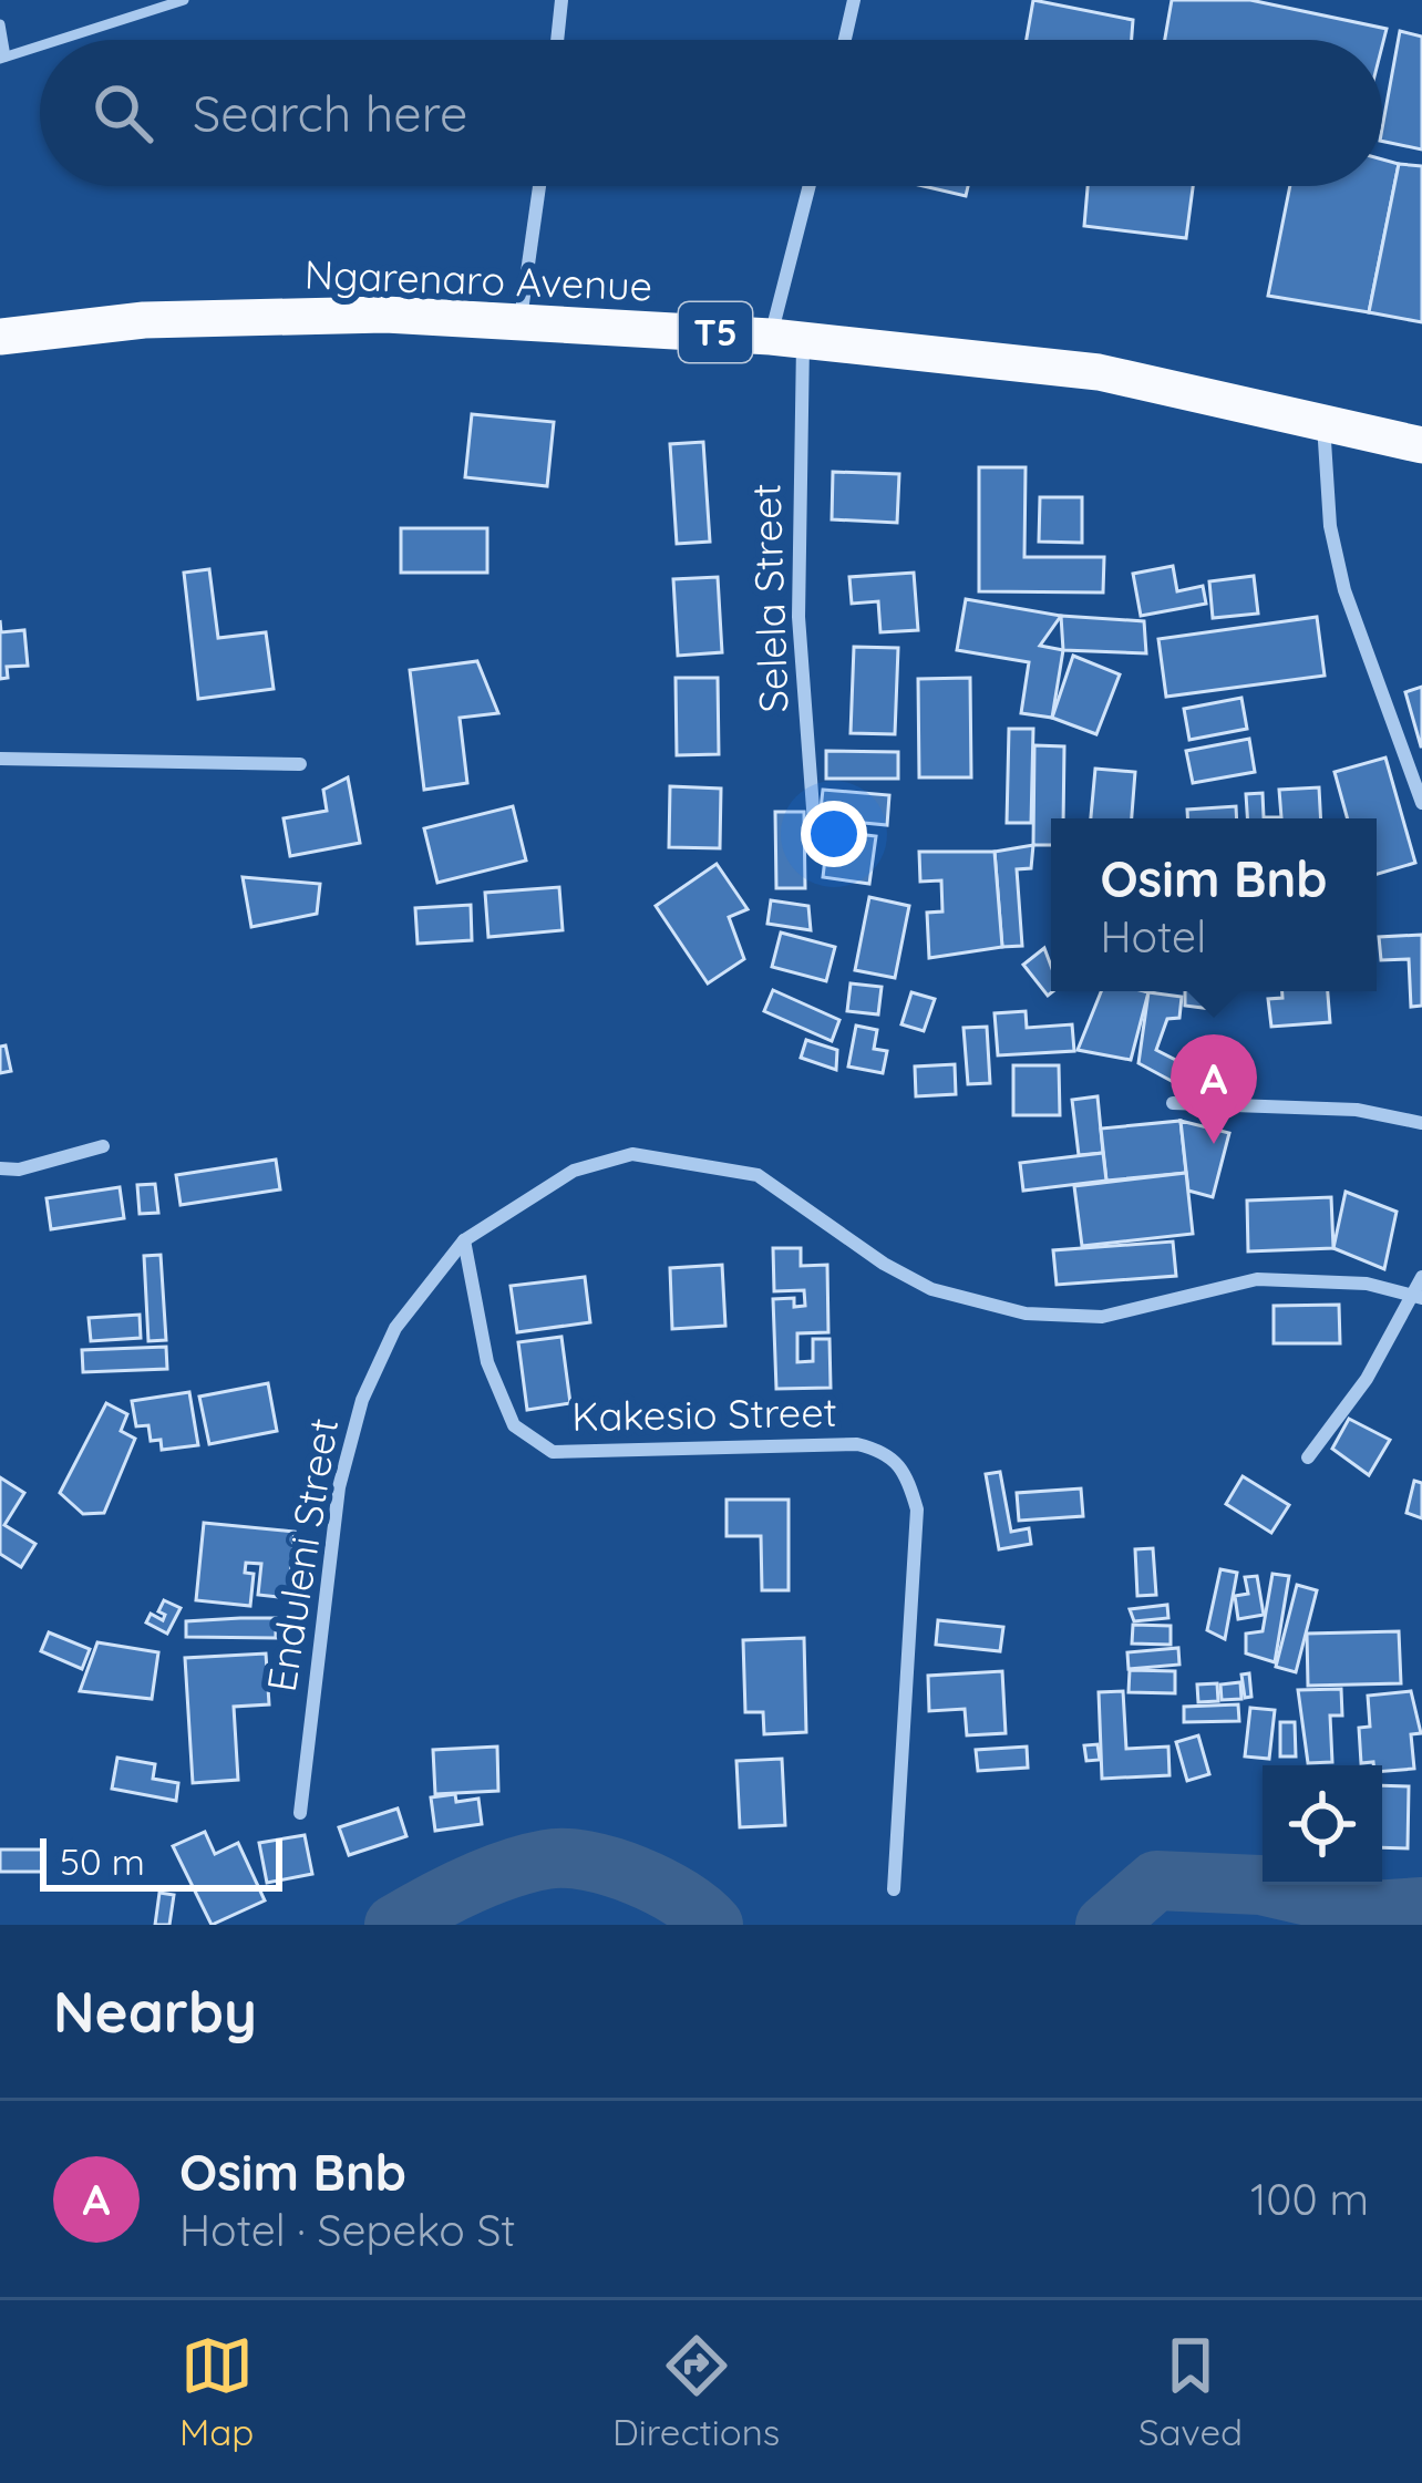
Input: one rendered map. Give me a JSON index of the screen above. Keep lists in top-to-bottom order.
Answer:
{
  "streets": {
    "highway": ["Ngarenaro Avenue", "T5"],
    "street": ["Selela Street", "Kakesio Street", "Enduleni Street"]
  },
  "crossings": [
    ["Ngarenaro Avenue", "Selela Street"],
    ["Kakesio Street", "Enduleni Street"]
  ],
  "scale_bar": "50 m",
  "page": {
    "search": "Search here",
    "popup": ["Osim Bnb", "Hotel"],
    "pins": "A",
    "scale": "50 m",
    "heading": "Nearby",
    "list": [
      {
        "mark": "A",
        "name": "Osim Bnb",
        "note": "Hotel · Sepeko St",
        "value": "100 m"
      }
    ],
    "nav": ["Map", "Directions", "Saved"]
  }
}
